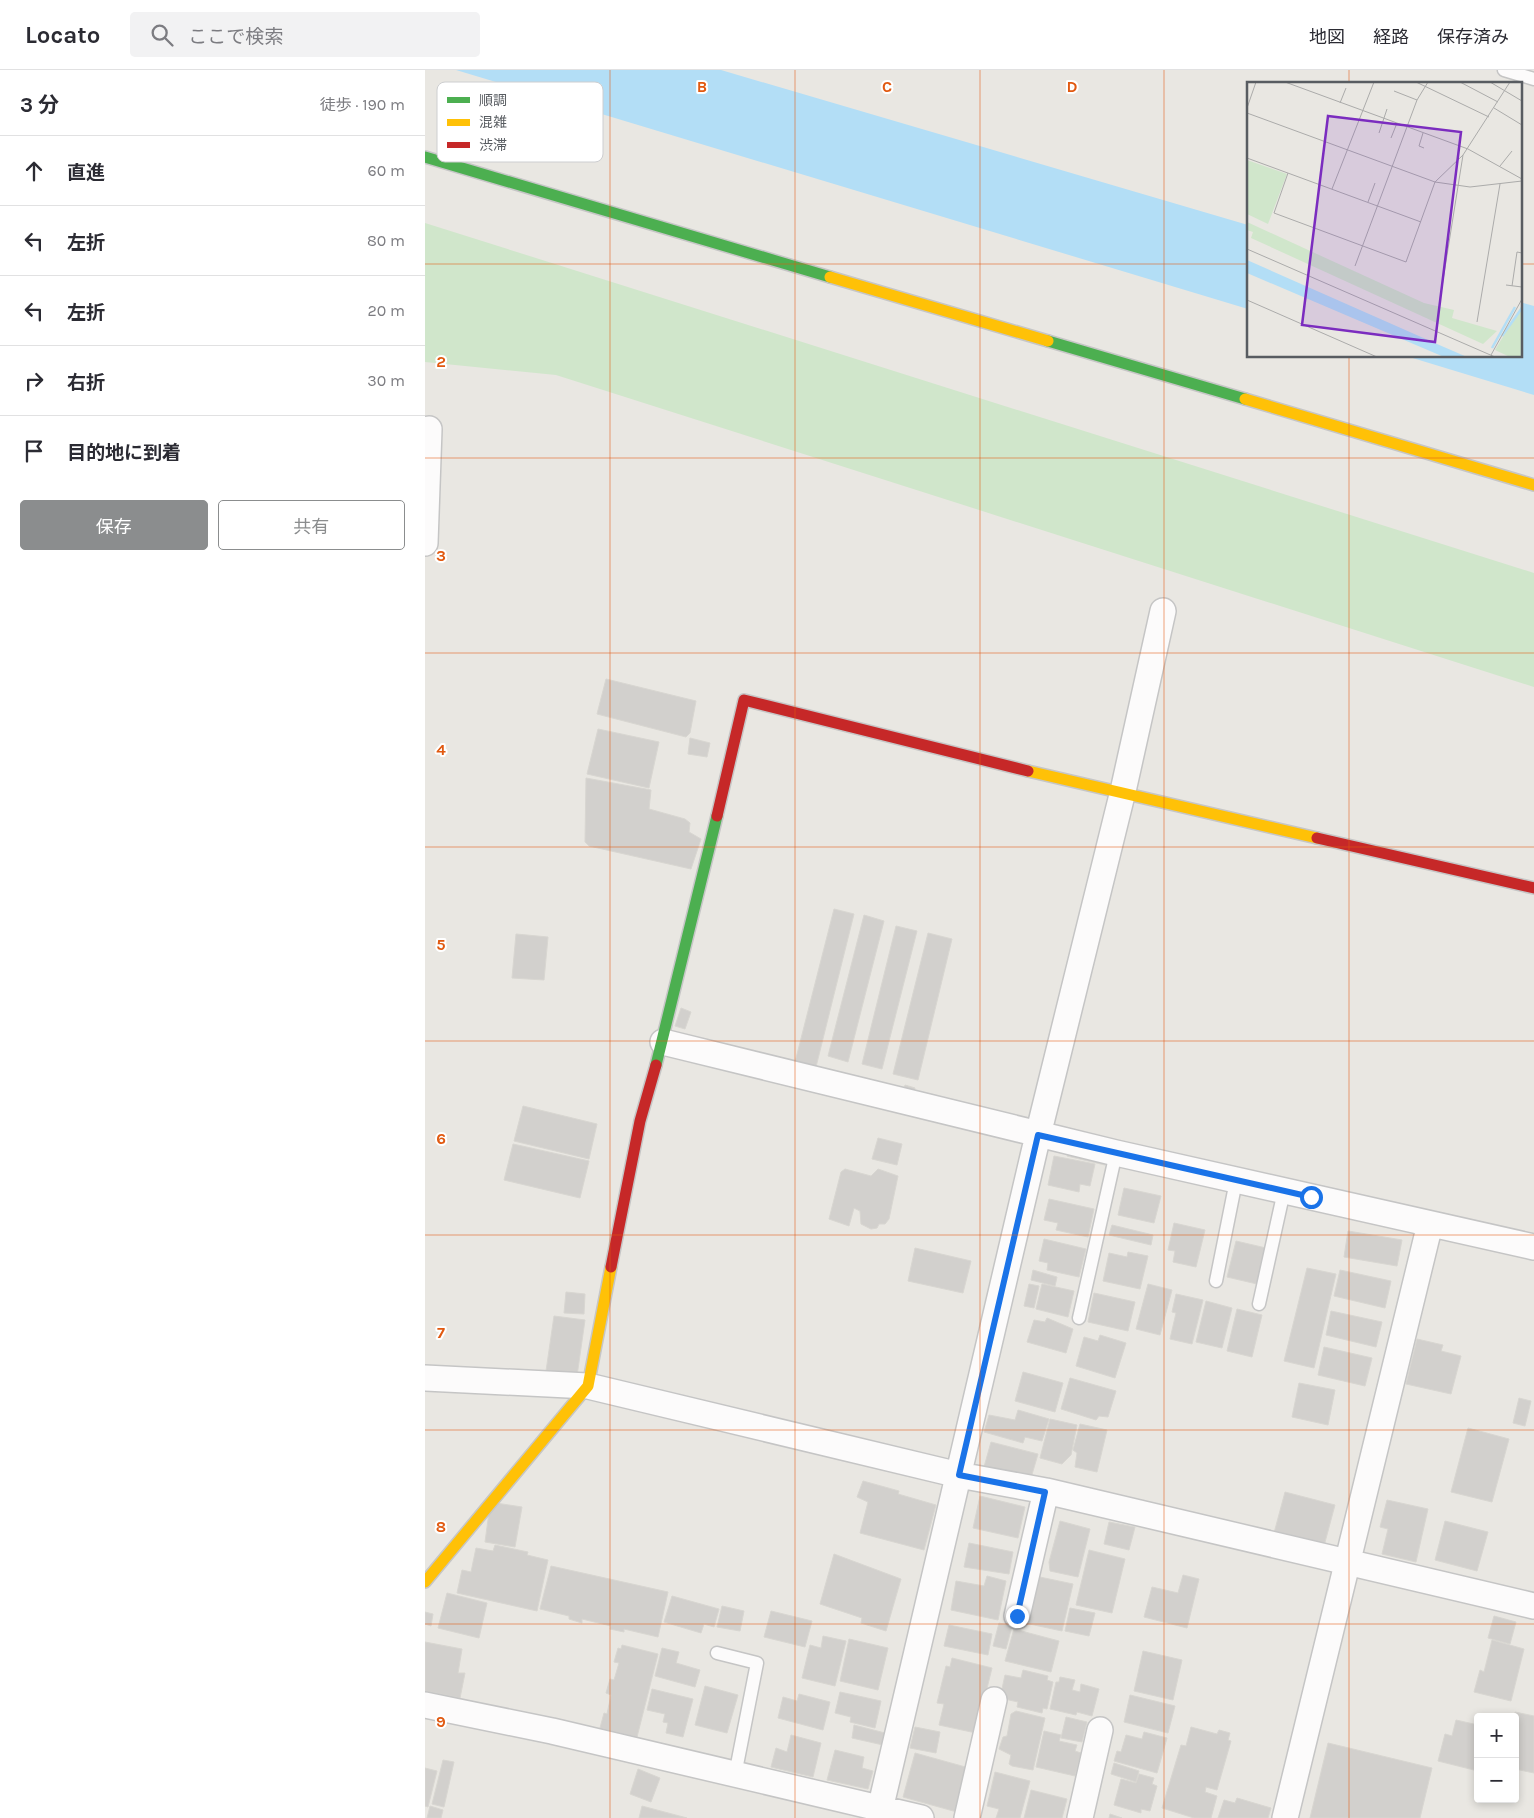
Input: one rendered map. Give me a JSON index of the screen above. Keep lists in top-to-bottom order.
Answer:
{
  "legend": ["順調", "混雑", "渋滞"],
  "page": {
    "header": "Locato",
    "search": "ここで検索",
    "nav": ["地図", "経路", "保存済み"],
    "heading": ["3 分", "徒歩 · 190 m"],
    "list": [
      ["直進", "60 m"],
      ["左折", "80 m"],
      ["左折", "20 m"],
      ["右折", "30 m"],
      "目的地に到着"
    ],
    "buttons": ["保存", "共有"],
    "map_buttons": ["+", "−"]
  },
  "grid": {
    "columns": ["B", "C", "D"],
    "rows": [
      "2",
      "3",
      "4",
      "5",
      "6",
      "7",
      "8",
      "9"
    ]
  }
}
